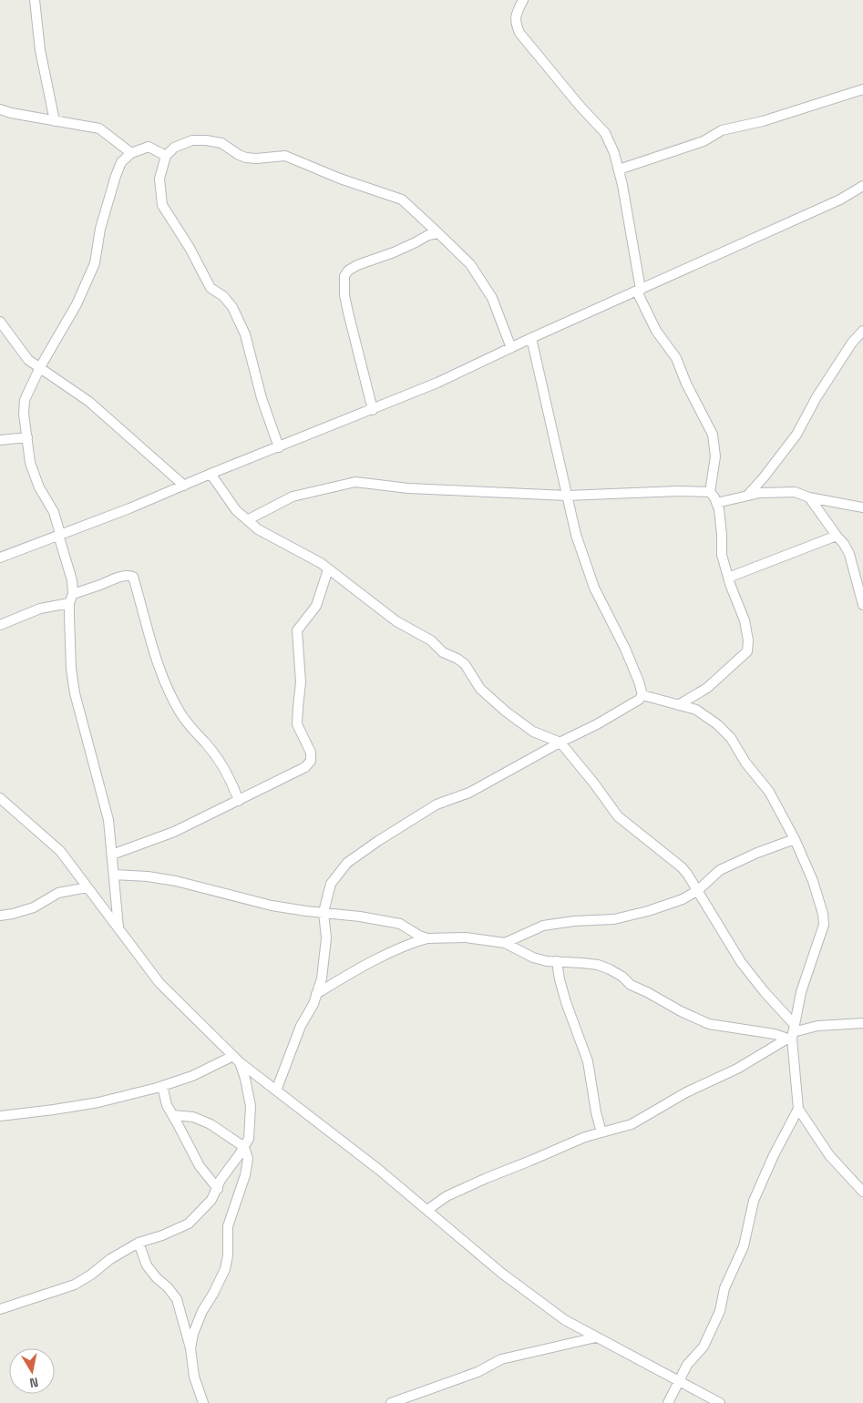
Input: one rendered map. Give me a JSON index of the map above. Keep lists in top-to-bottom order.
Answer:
{
  "north": "bottom"
}
